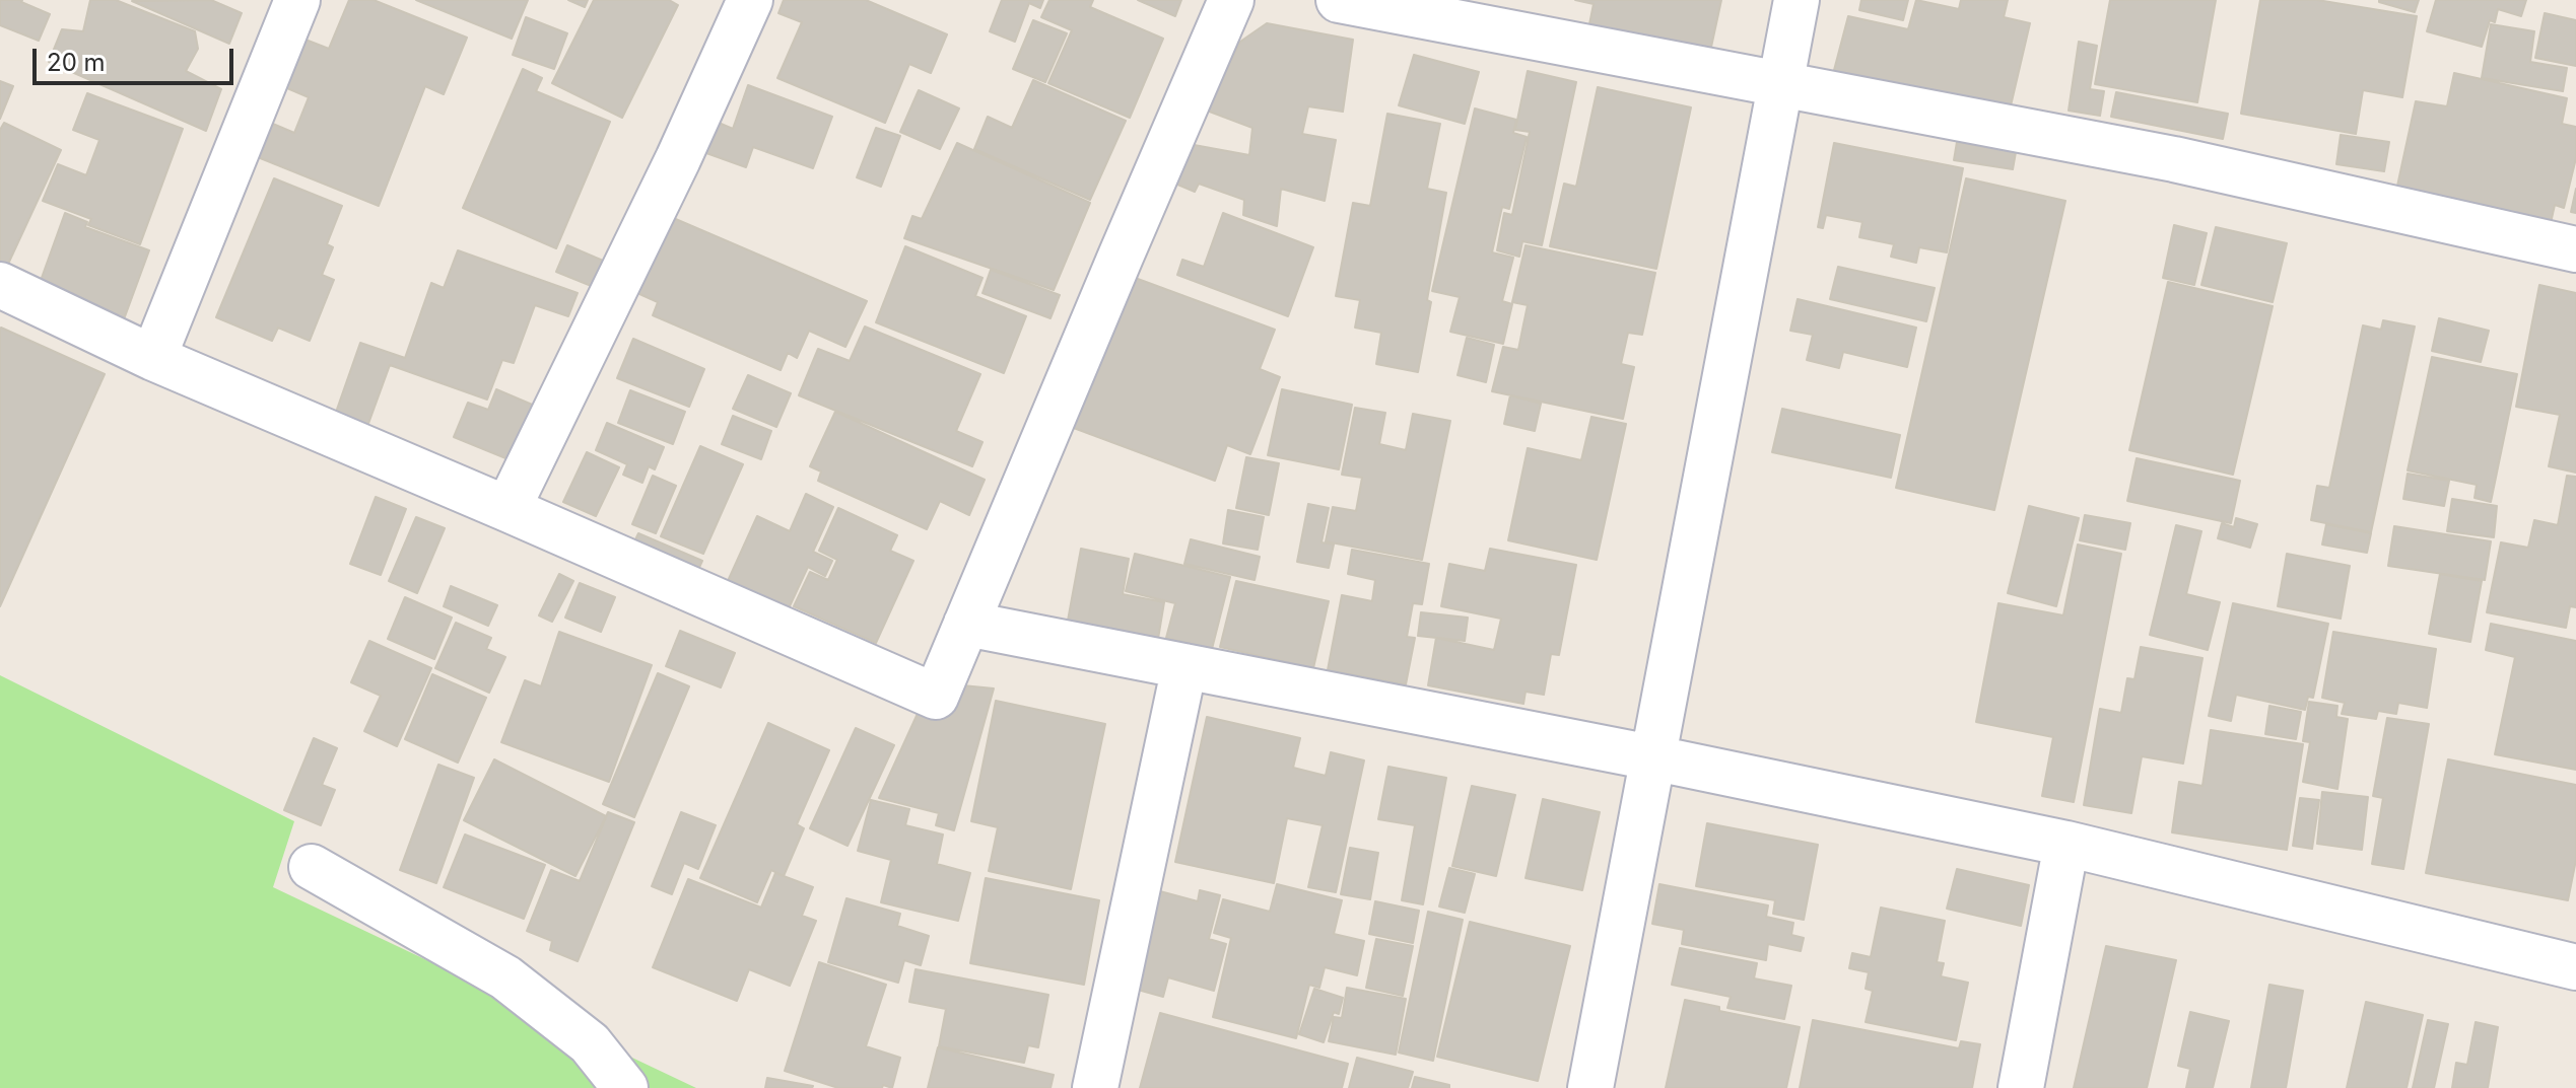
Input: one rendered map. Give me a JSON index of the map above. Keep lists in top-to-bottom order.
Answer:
{
  "scale_bar": "20 m"
}
